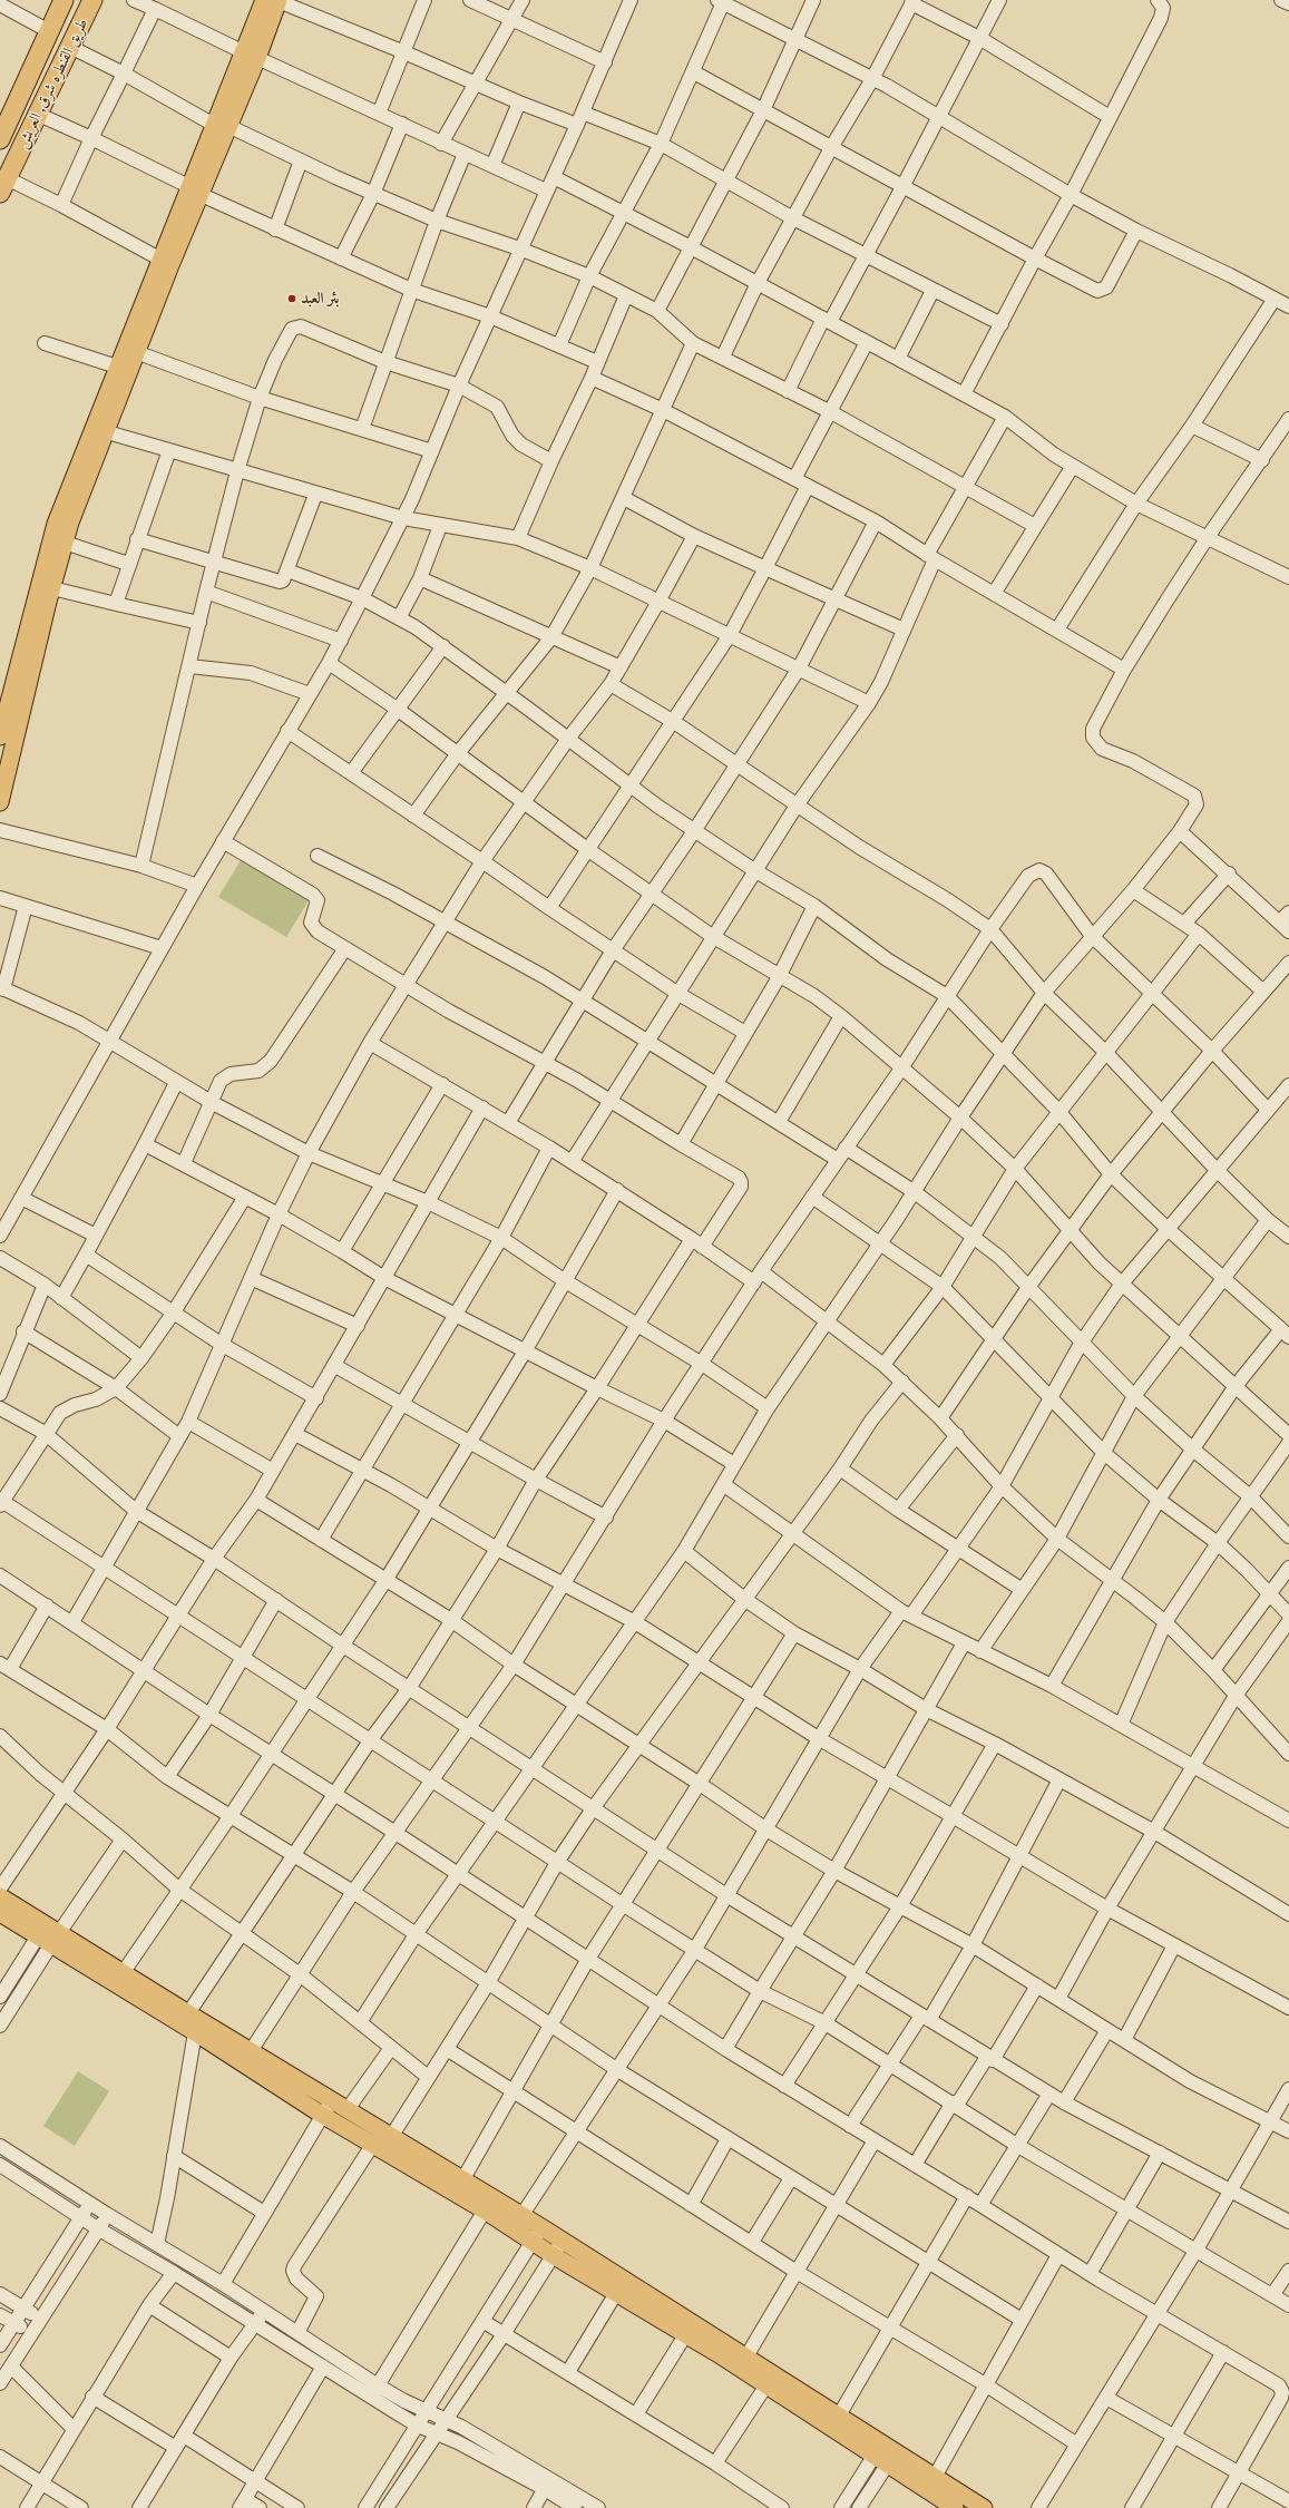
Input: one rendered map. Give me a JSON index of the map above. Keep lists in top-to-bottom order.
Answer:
{
  "streets": {
    "highway": ["طريق القنطره شرق, العريش"]
  },
  "places": ["بئر العبد"]
}
